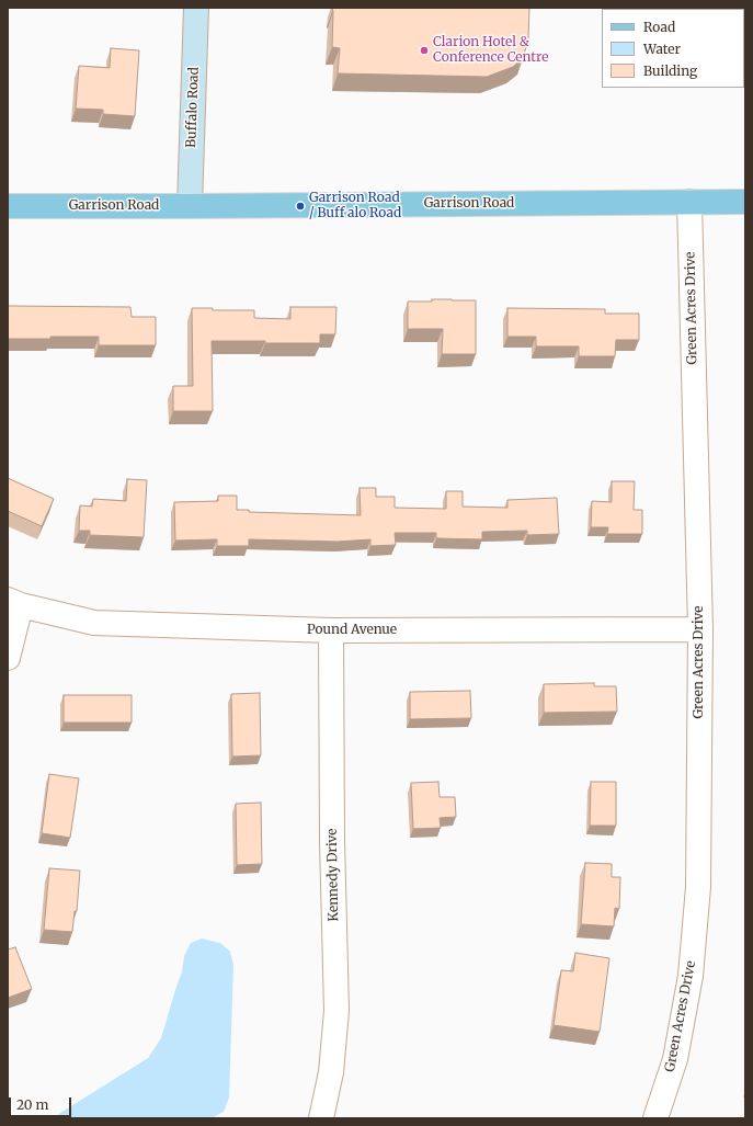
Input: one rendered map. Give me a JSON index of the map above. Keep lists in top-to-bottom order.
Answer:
{
  "streets": {
    "main road": ["Garrison Road"],
    "street": [
      "Buffalo Road",
      "Green Acres Drive",
      "Pound Avenue",
      "Kennedy Drive"
    ]
  },
  "crossings": [
    ["Buffalo Road", "Garrison Road"],
    ["Garrison Road", "Green Acres Drive"],
    ["Green Acres Drive", "Pound Avenue"],
    ["Pound Avenue", "Kennedy Drive"]
  ],
  "places": ["Clarion Hotel & Conference Centre", "Garrison Road / Buff alo Road"],
  "legend": ["Road", "Water", "Building"],
  "scale_bar": "20 m"
}
